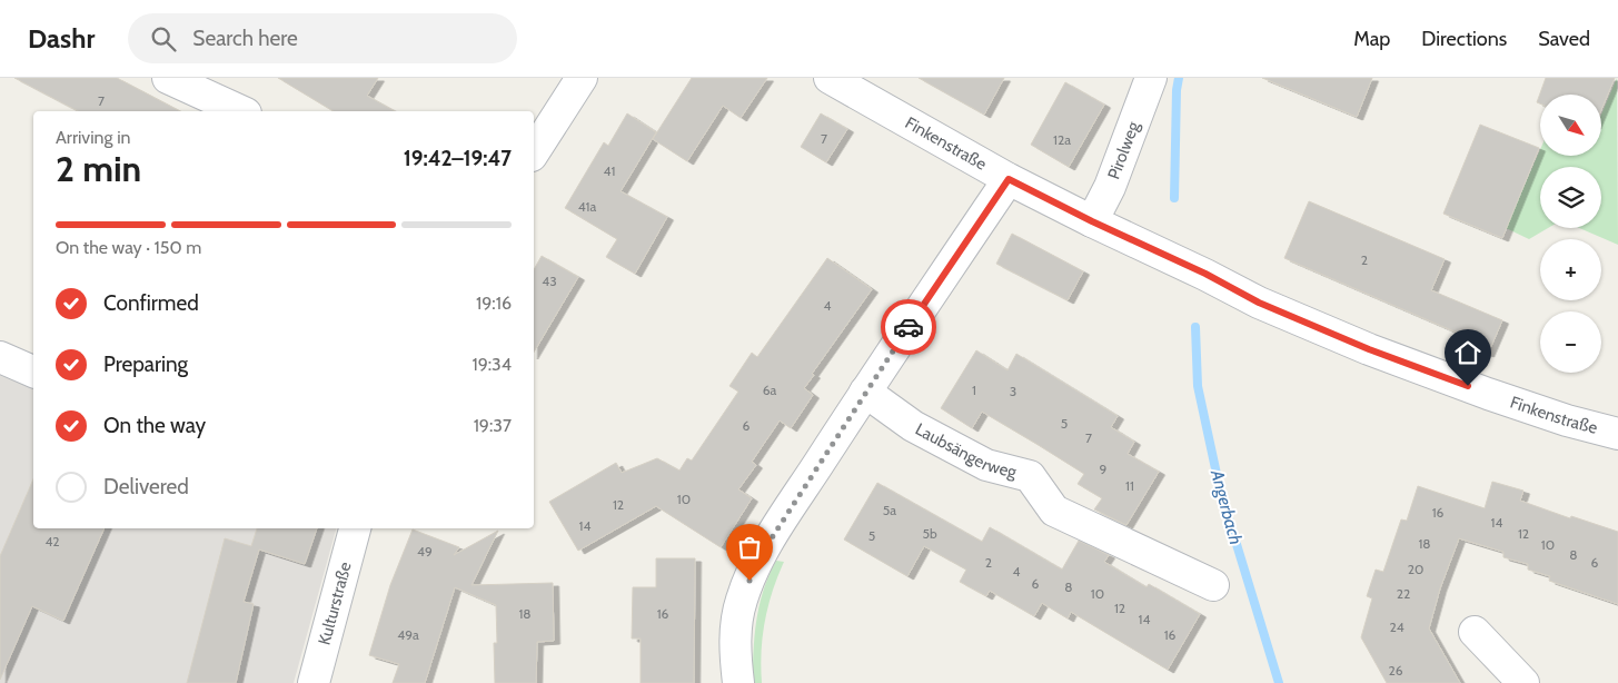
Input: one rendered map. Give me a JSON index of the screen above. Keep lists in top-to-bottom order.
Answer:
{
  "streets": {
    "street": [
      "Finkenstraße",
      "Pirolweg",
      "Laubsängerweg",
      "Kulturstraße"
    ]
  },
  "crossings": [
    ["Finkenstraße", "Pirolweg"]
  ],
  "water": ["Angerbach"],
  "house_numbers": [
    "7",
    "7",
    "12a",
    "41",
    "41a",
    "2",
    "43",
    "4",
    "6a",
    "1",
    "3",
    "5",
    "6",
    "7",
    "9",
    "11",
    "10",
    "12",
    "5a",
    "16",
    "14",
    "14",
    "5b",
    "12",
    "5",
    "42",
    "18",
    "10",
    "49",
    "8",
    "2",
    "6",
    "20",
    "4",
    "6",
    "8",
    "10",
    "22",
    "12",
    "18",
    "16",
    "14",
    "24",
    "49a",
    "16",
    "26"
  ],
  "north": "bottom right",
  "page": {
    "header": "Dashr",
    "search": "Search here",
    "nav": ["Map", "Directions", "Saved"],
    "map_buttons": ["+", "−"],
    "heading": ["2 min", "Arriving in", "19:42–19:47"],
    "bar": "On the way · 150 m",
    "list": [
      ["Confirmed", "19:16"],
      ["Preparing", "19:34"],
      ["On the way", "19:37"],
      "Delivered"
    ]
  }
}
